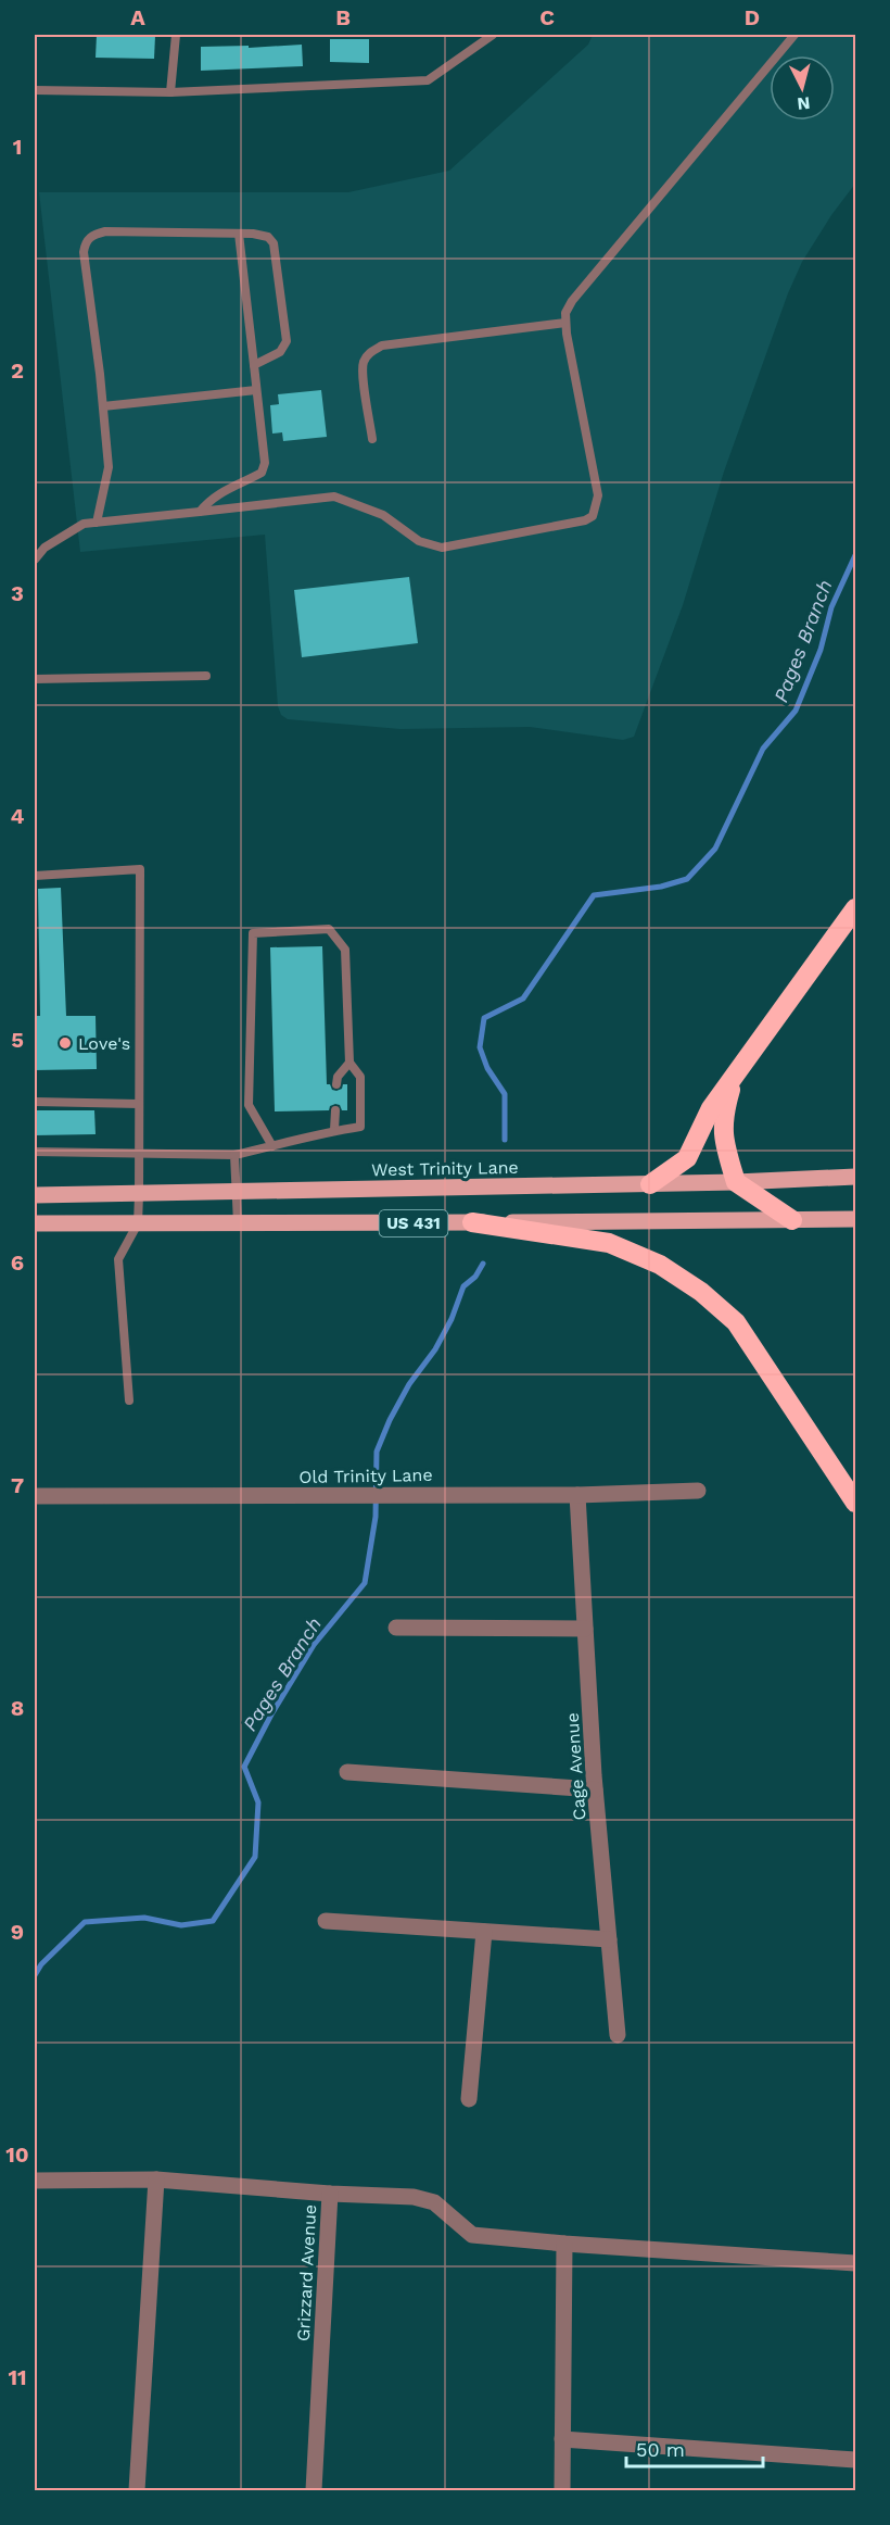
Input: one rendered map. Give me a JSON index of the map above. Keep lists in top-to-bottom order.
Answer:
{
  "streets": {
    "main road": ["West Trinity Lane", "US 431"],
    "street": ["Old Trinity Lane", "Cage Avenue", "Grizzard Avenue"]
  },
  "crossings": [
    ["Old Trinity Lane", "Cage Avenue"]
  ],
  "water": ["Pages Branch"],
  "places": ["Love's"],
  "scale_bar": "50 m",
  "north": "bottom",
  "grid": {
    "columns": [
      "A",
      "B",
      "C",
      "D"
    ],
    "rows": [
      "1",
      "2",
      "3",
      "4",
      "5",
      "6",
      "7",
      "8",
      "9",
      "10",
      "11"
    ]
  }
}
